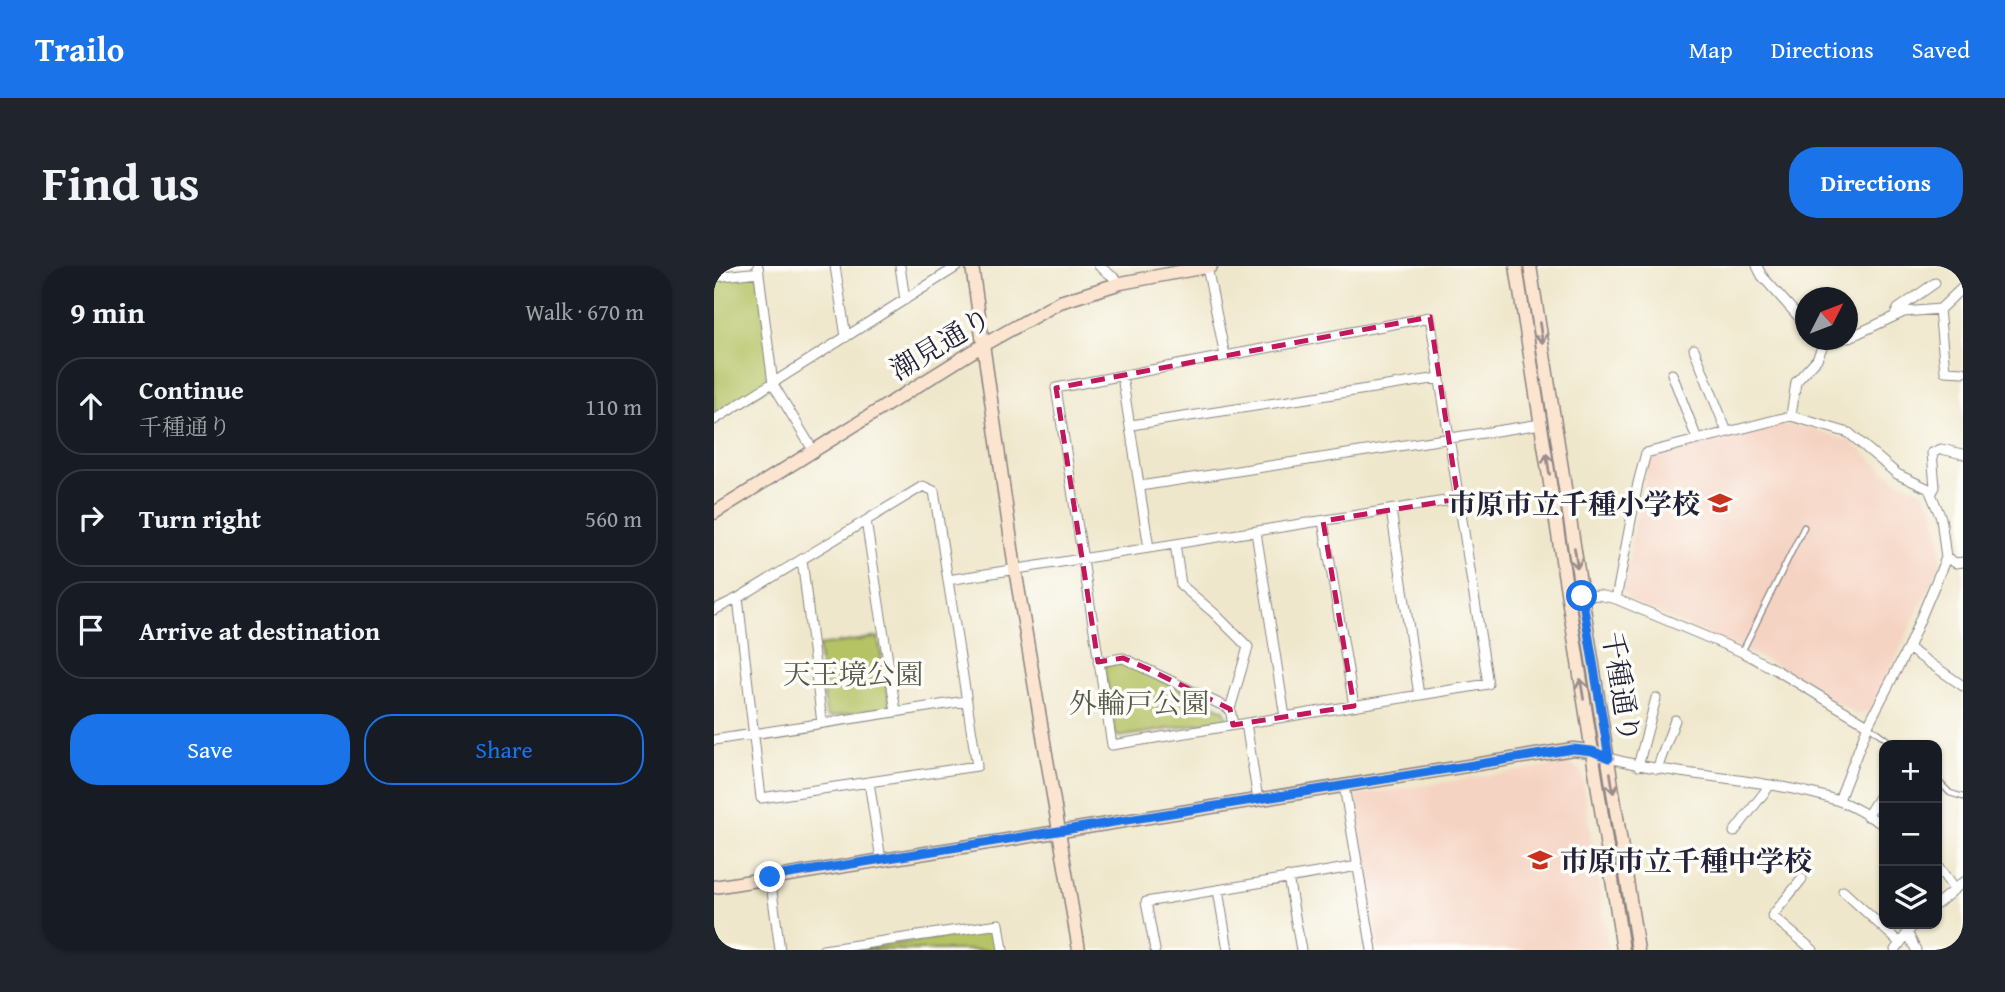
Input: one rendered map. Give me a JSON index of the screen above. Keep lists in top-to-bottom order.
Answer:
{
  "streets": {
    "street": ["潮見通り", "千種通り"]
  },
  "parks": ["天王境公園", "外輪戸公園"],
  "places": {
    "school or university": ["市原市立千種小学校", "市原市立千種中学校"]
  },
  "north": "top right",
  "page": {
    "header": "Trailo",
    "nav": ["Map", "Directions", "Saved"],
    "title": "Find us",
    "buttons": [
      "Directions",
      ["Save", "Share"]
    ],
    "heading": ["9 min", "Walk · 670 m"],
    "list": [
      ["Continue", "千種通り", "110 m"],
      ["Turn right", "560 m"],
      "Arrive at destination"
    ],
    "map_buttons": ["+", "−"]
  }
}
